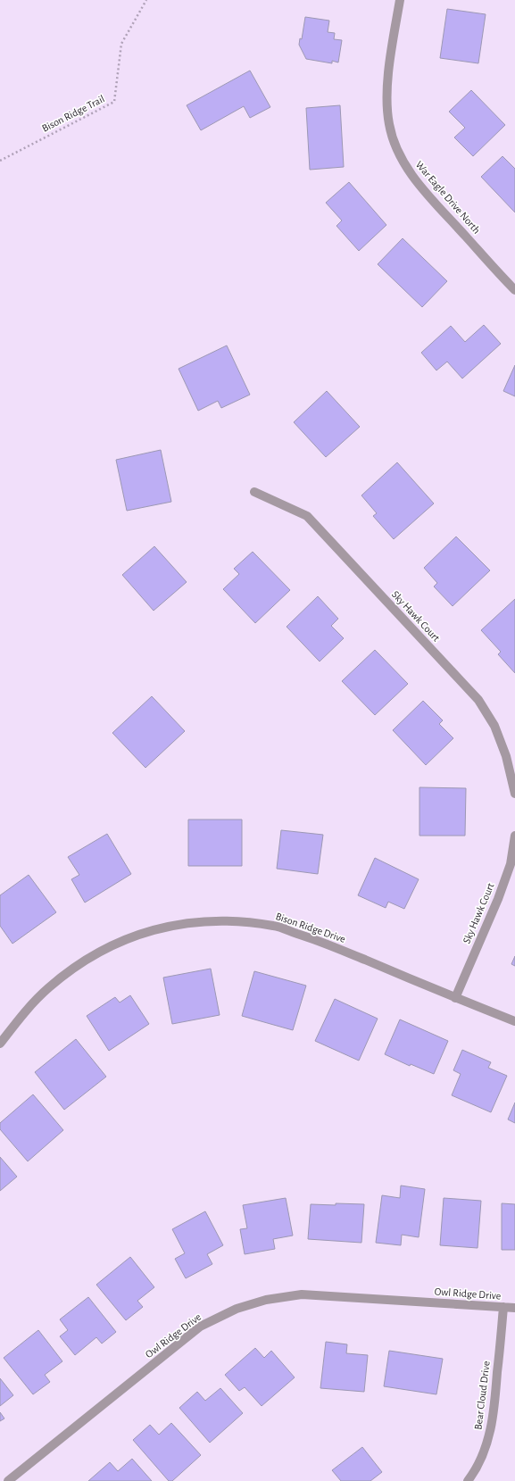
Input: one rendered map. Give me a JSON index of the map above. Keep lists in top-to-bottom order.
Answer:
{
  "streets": {
    "street": [
      "War Eagle Drive North",
      "Sky Hawk Court",
      "Bison Ridge Drive",
      "Owl Ridge Drive",
      "Bear Cloud Drive"
    ],
    "path": ["Bison Ridge Trail"]
  },
  "crossings": [
    ["Sky Hawk Court", "Bison Ridge Drive"],
    ["Owl Ridge Drive", "Bear Cloud Drive"]
  ]
}
